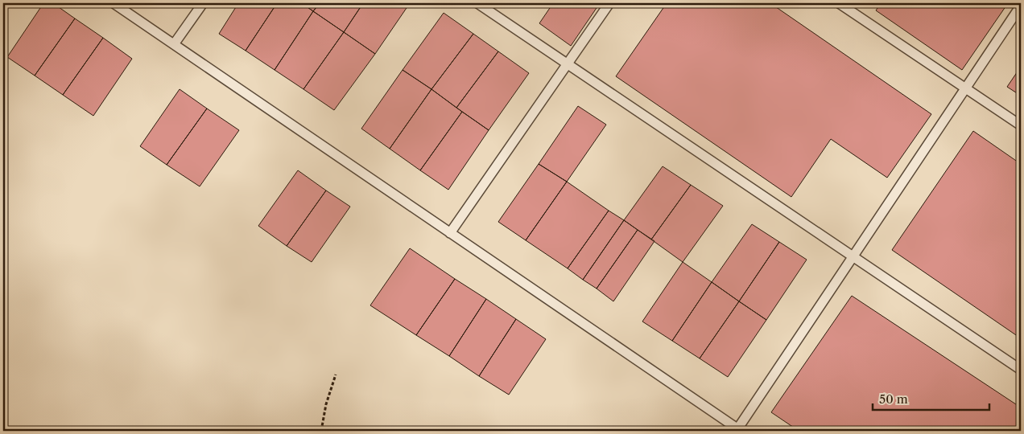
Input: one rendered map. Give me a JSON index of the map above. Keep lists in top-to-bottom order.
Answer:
{
  "scale_bar": "50 m"
}
